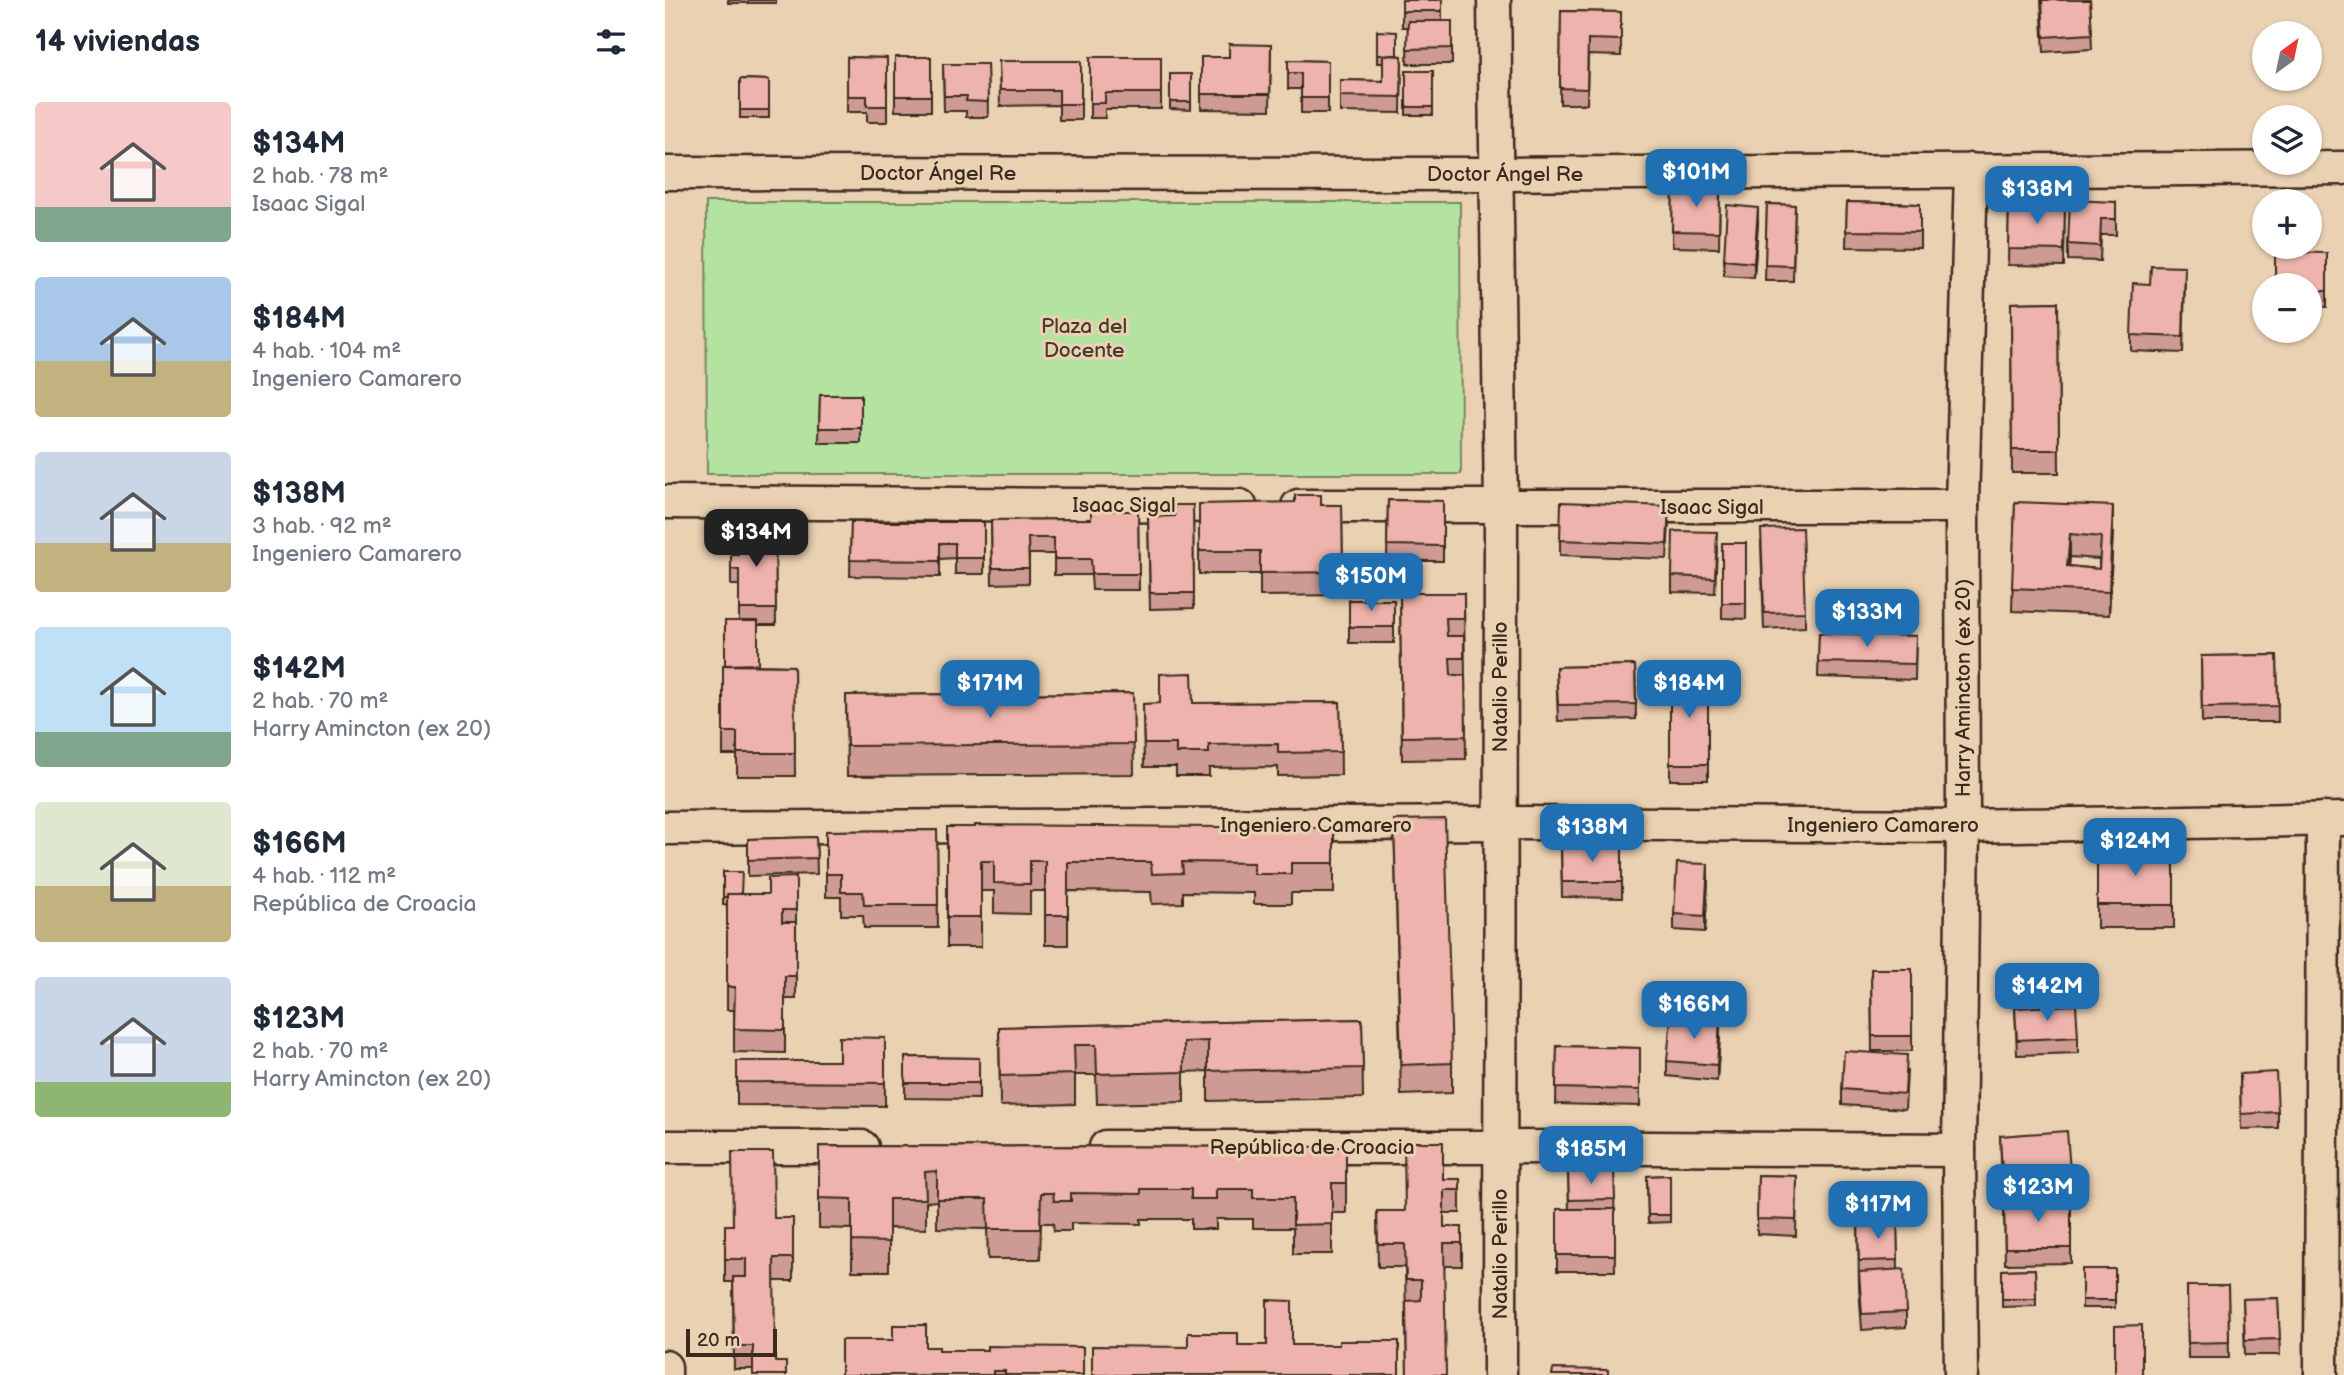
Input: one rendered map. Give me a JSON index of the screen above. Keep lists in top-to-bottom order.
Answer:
{
  "streets": {
    "street": [
      "Doctor Ángel Re",
      "Isaac Sigal",
      "Natalio Perillo",
      "Harry Amincton (ex 20)",
      "Ingeniero Camarero",
      "República de Croacia"
    ]
  },
  "crossings": [
    ["Doctor Ángel Re", "Natalio Perillo"],
    ["Doctor Ángel Re", "Harry Amincton (ex 20)"],
    ["Isaac Sigal", "Natalio Perillo"],
    ["Isaac Sigal", "Harry Amincton (ex 20)"],
    ["Natalio Perillo", "Ingeniero Camarero"],
    ["Natalio Perillo", "República de Croacia"],
    ["Harry Amincton (ex 20)", "Ingeniero Camarero"],
    ["Harry Amincton (ex 20)", "República de Croacia"]
  ],
  "parks": ["Plaza del Docente"],
  "scale_bar": "20 m",
  "north": "top right",
  "page": {
    "heading": "14 viviendas",
    "map_buttons": ["+", "−"],
    "list": [
      {
        "name": "$134M",
        "note": "2 hab. · 78 m² · Isaac Sigal"
      },
      {
        "name": "$184M",
        "note": "4 hab. · 104 m² · Ingeniero Camarero"
      },
      {
        "name": "$138M",
        "note": "3 hab. · 92 m² · Ingeniero Camarero"
      },
      {
        "name": "$142M",
        "note": "2 hab. · 70 m² · Harry Amincton (ex 20)"
      },
      {
        "name": "$166M",
        "note": "4 hab. · 112 m² · República de Croacia"
      },
      {
        "name": "$123M",
        "note": "2 hab. · 70 m² · Harry Amincton (ex 20)"
      }
    ],
    "price": [
      "$101M",
      "$138M",
      "$134M",
      "$150M",
      "$133M",
      "$171M",
      "$184M",
      "$138M",
      "$124M",
      "$142M",
      "$166M",
      "$185M",
      "$123M",
      "$117M"
    ],
    "scale": "20 m"
  }
}
